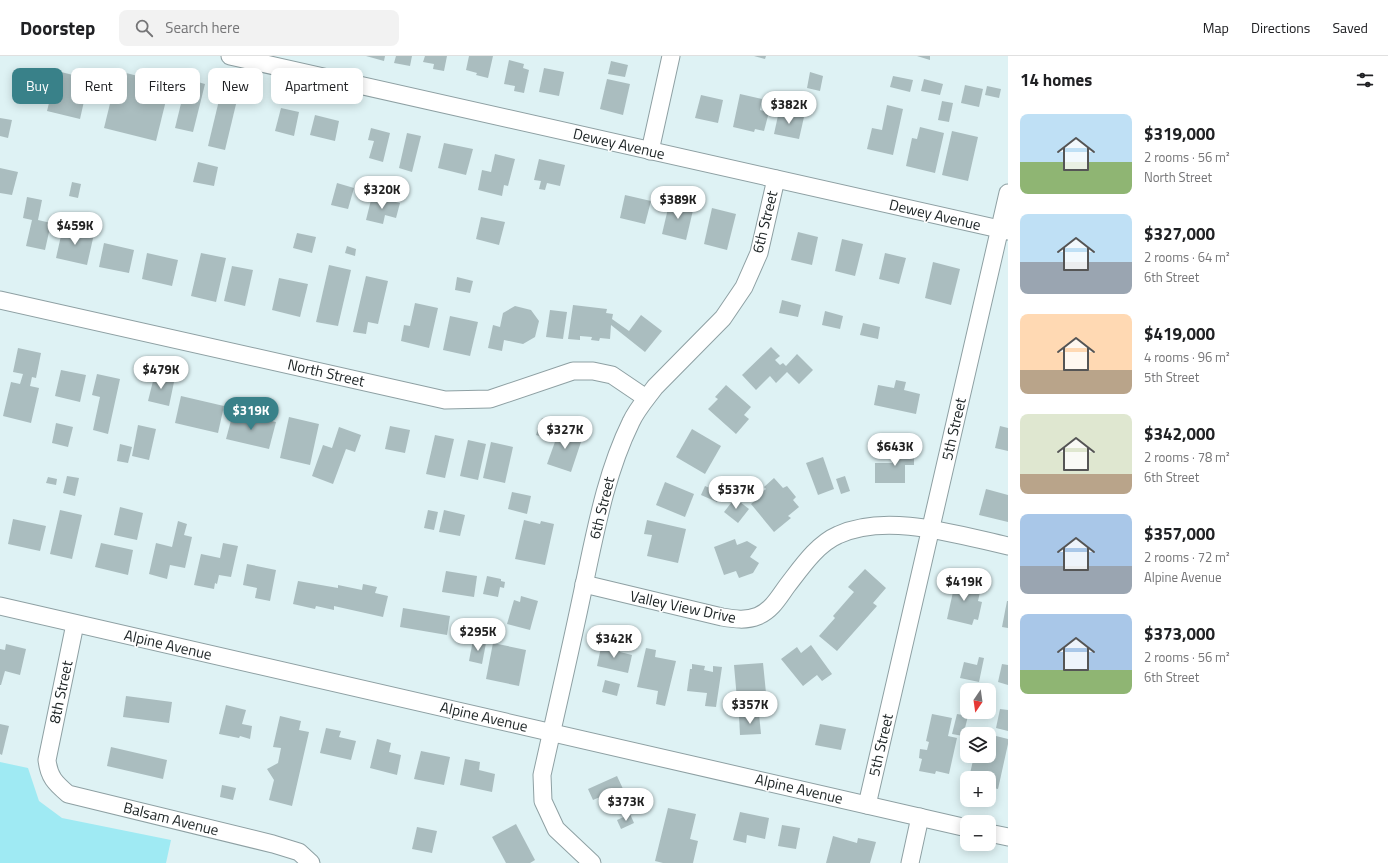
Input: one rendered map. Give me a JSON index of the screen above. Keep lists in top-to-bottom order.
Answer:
{
  "streets": {
    "street": [
      "Dewey Avenue",
      "6th Street",
      "North Street",
      "5th Street",
      "Valley View Drive",
      "Alpine Avenue",
      "8th Street",
      "Balsam Avenue"
    ]
  },
  "crossings": [
    ["Dewey Avenue", "6th Street"],
    ["Dewey Avenue", "5th Street"],
    ["6th Street", "North Street"],
    ["6th Street", "Valley View Drive"],
    ["6th Street", "Alpine Avenue"],
    ["5th Street", "Valley View Drive"],
    ["5th Street", "Alpine Avenue"],
    ["Alpine Avenue", "8th Street"],
    ["8th Street", "Balsam Avenue"]
  ],
  "north": "bottom",
  "page": {
    "header": "Doorstep",
    "search": "Search here",
    "nav": ["Map", "Directions", "Saved"],
    "heading": "14 homes",
    "chip": [
      "Buy",
      "Rent",
      "Filters",
      "New",
      "Apartment"
    ],
    "price": [
      "$382K",
      "$320K",
      "$389K",
      "$459K",
      "$479K",
      "$319K",
      "$327K",
      "$643K",
      "$537K",
      "$419K",
      "$295K",
      "$342K",
      "$357K",
      "$373K"
    ],
    "list": [
      {
        "name": "$319,000",
        "note": "2 rooms · 56 m² · North Street"
      },
      {
        "name": "$327,000",
        "note": "2 rooms · 64 m² · 6th Street"
      },
      {
        "name": "$419,000",
        "note": "4 rooms · 96 m² · 5th Street"
      },
      {
        "name": "$342,000",
        "note": "2 rooms · 78 m² · 6th Street"
      },
      {
        "name": "$357,000",
        "note": "2 rooms · 72 m² · Alpine Avenue"
      },
      {
        "name": "$373,000",
        "note": "2 rooms · 56 m² · 6th Street"
      }
    ],
    "map_buttons": ["+", "−"]
  }
}
